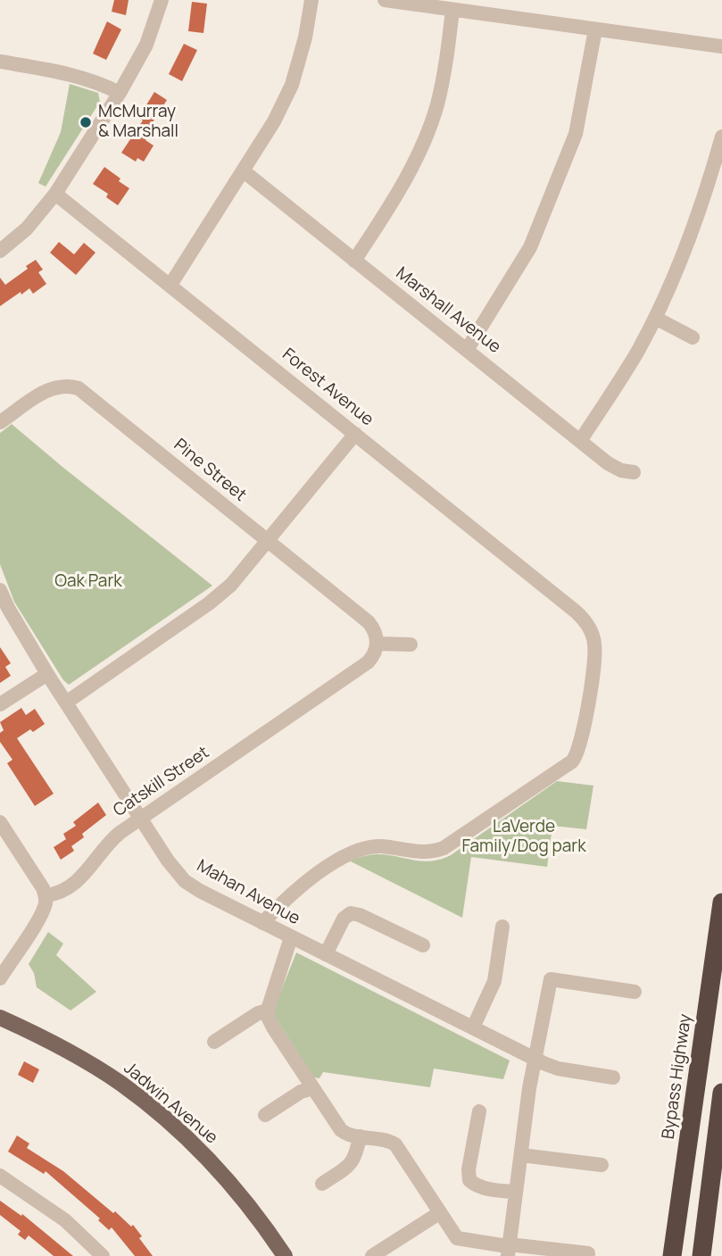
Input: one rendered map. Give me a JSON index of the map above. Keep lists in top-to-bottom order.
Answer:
{
  "streets": {
    "highway": ["Bypass Highway"],
    "main road": ["Jadwin Avenue"],
    "street": [
      "Marshall Avenue",
      "Forest Avenue",
      "Pine Street",
      "Catskill Street",
      "Mahan Avenue"
    ]
  },
  "crossings": [
    ["Forest Avenue", "Mahan Avenue"],
    ["Pine Street", "Catskill Street"],
    ["Catskill Street", "Mahan Avenue"]
  ],
  "parks": ["Oak Park", "LaVerde Family/Dog park"],
  "places": ["McMurray & Marshall"]
}
